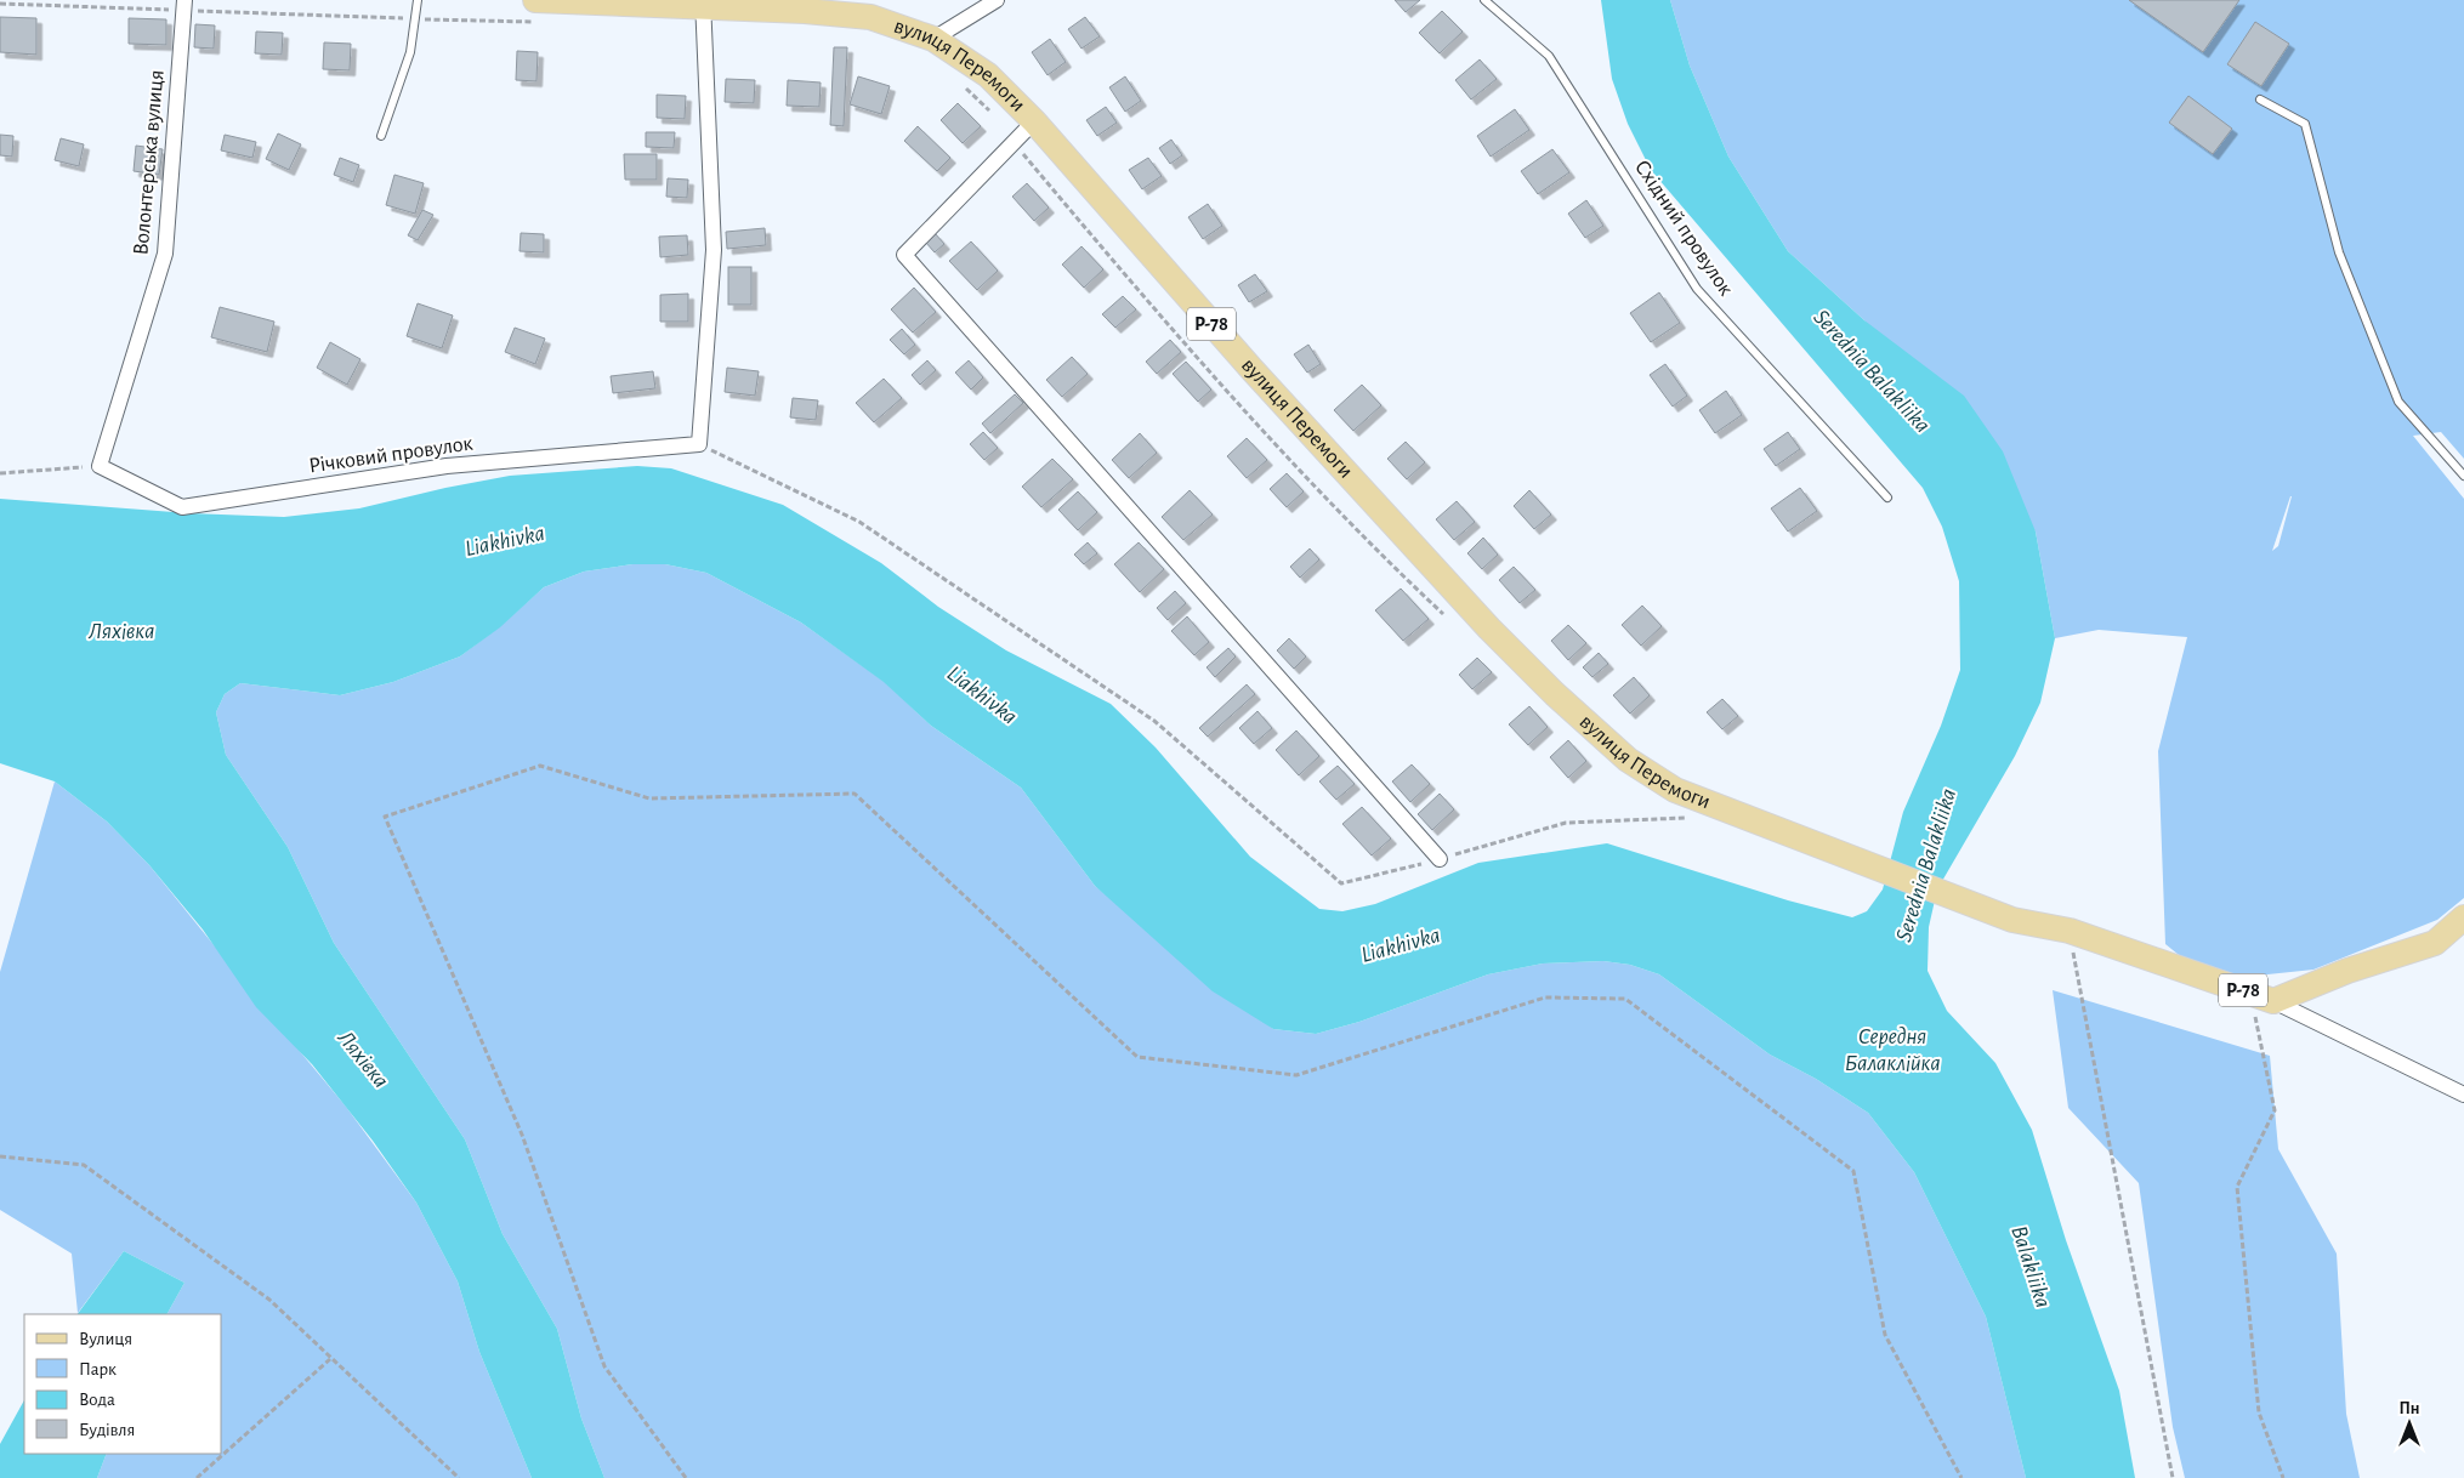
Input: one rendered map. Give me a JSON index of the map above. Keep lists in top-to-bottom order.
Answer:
{
  "streets": {
    "main road": ["вулиця Перемоги", "Р-78"],
    "street": ["Волонтерська вулиця", "Річковий провулок"],
    "lane": ["Східний провулок"]
  },
  "crossings": [
    ["вулиця Перемоги", "Р-78"],
    ["Волонтерська вулиця", "Річковий провулок"]
  ],
  "water": [
    "Serednia Balakliika",
    "Liakhivka",
    "Ляхівка",
    "Середня Балаклійка",
    "Balakliika"
  ],
  "legend": [
    "Вулиця",
    "Парк",
    "Вода",
    "Будівля"
  ],
  "north": "top"
}
